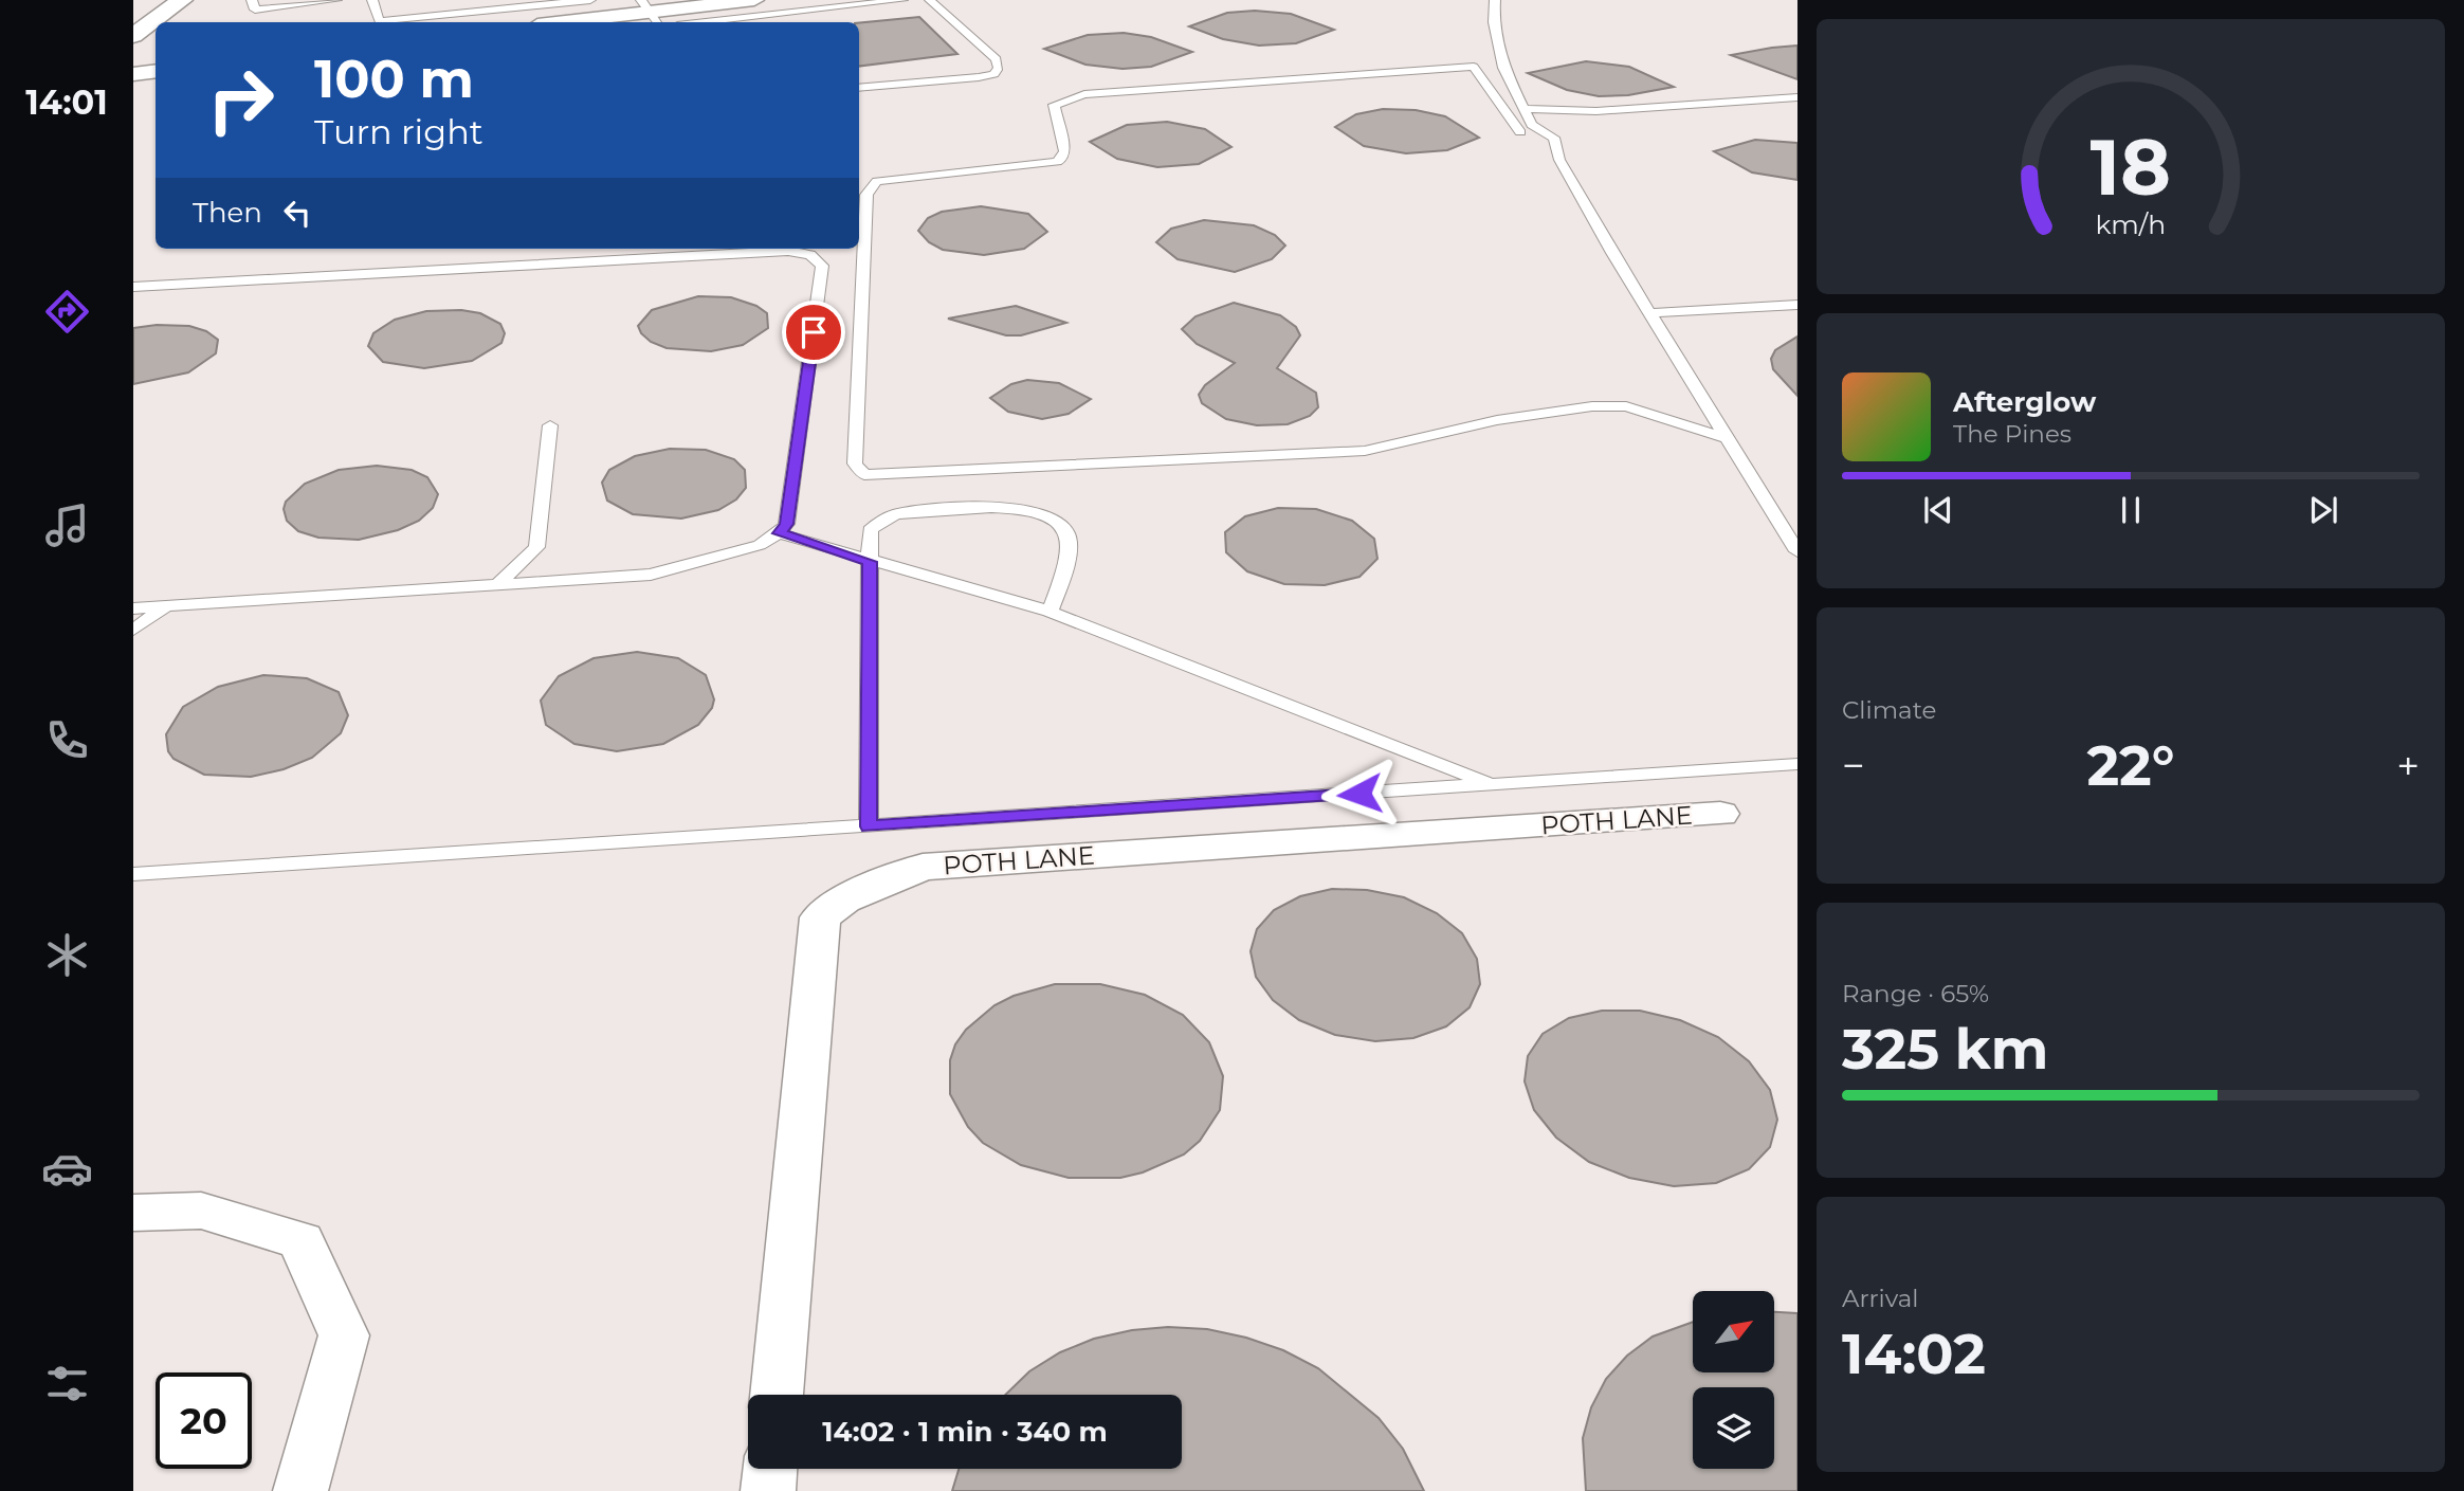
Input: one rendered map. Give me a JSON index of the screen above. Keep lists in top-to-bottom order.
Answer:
{
  "streets": {
    "street": ["POTH LANE"]
  },
  "north": "top right",
  "page": {
    "tabs": "14:01",
    "turn": ["100 m", "Turn right"],
    "then": "Then",
    "song": ["Afterglow", "The Pines"],
    "tile": [
      "Climate",
      ["Range · 65%", "325 km"],
      ["Arrival", "14:02"]
    ],
    "heat": ["−", "22°", "+"],
    "limit": "20",
    "trip": "14:02 · 1 min · 340 m",
    "gauge": ["18", "km/h"]
  }
}
